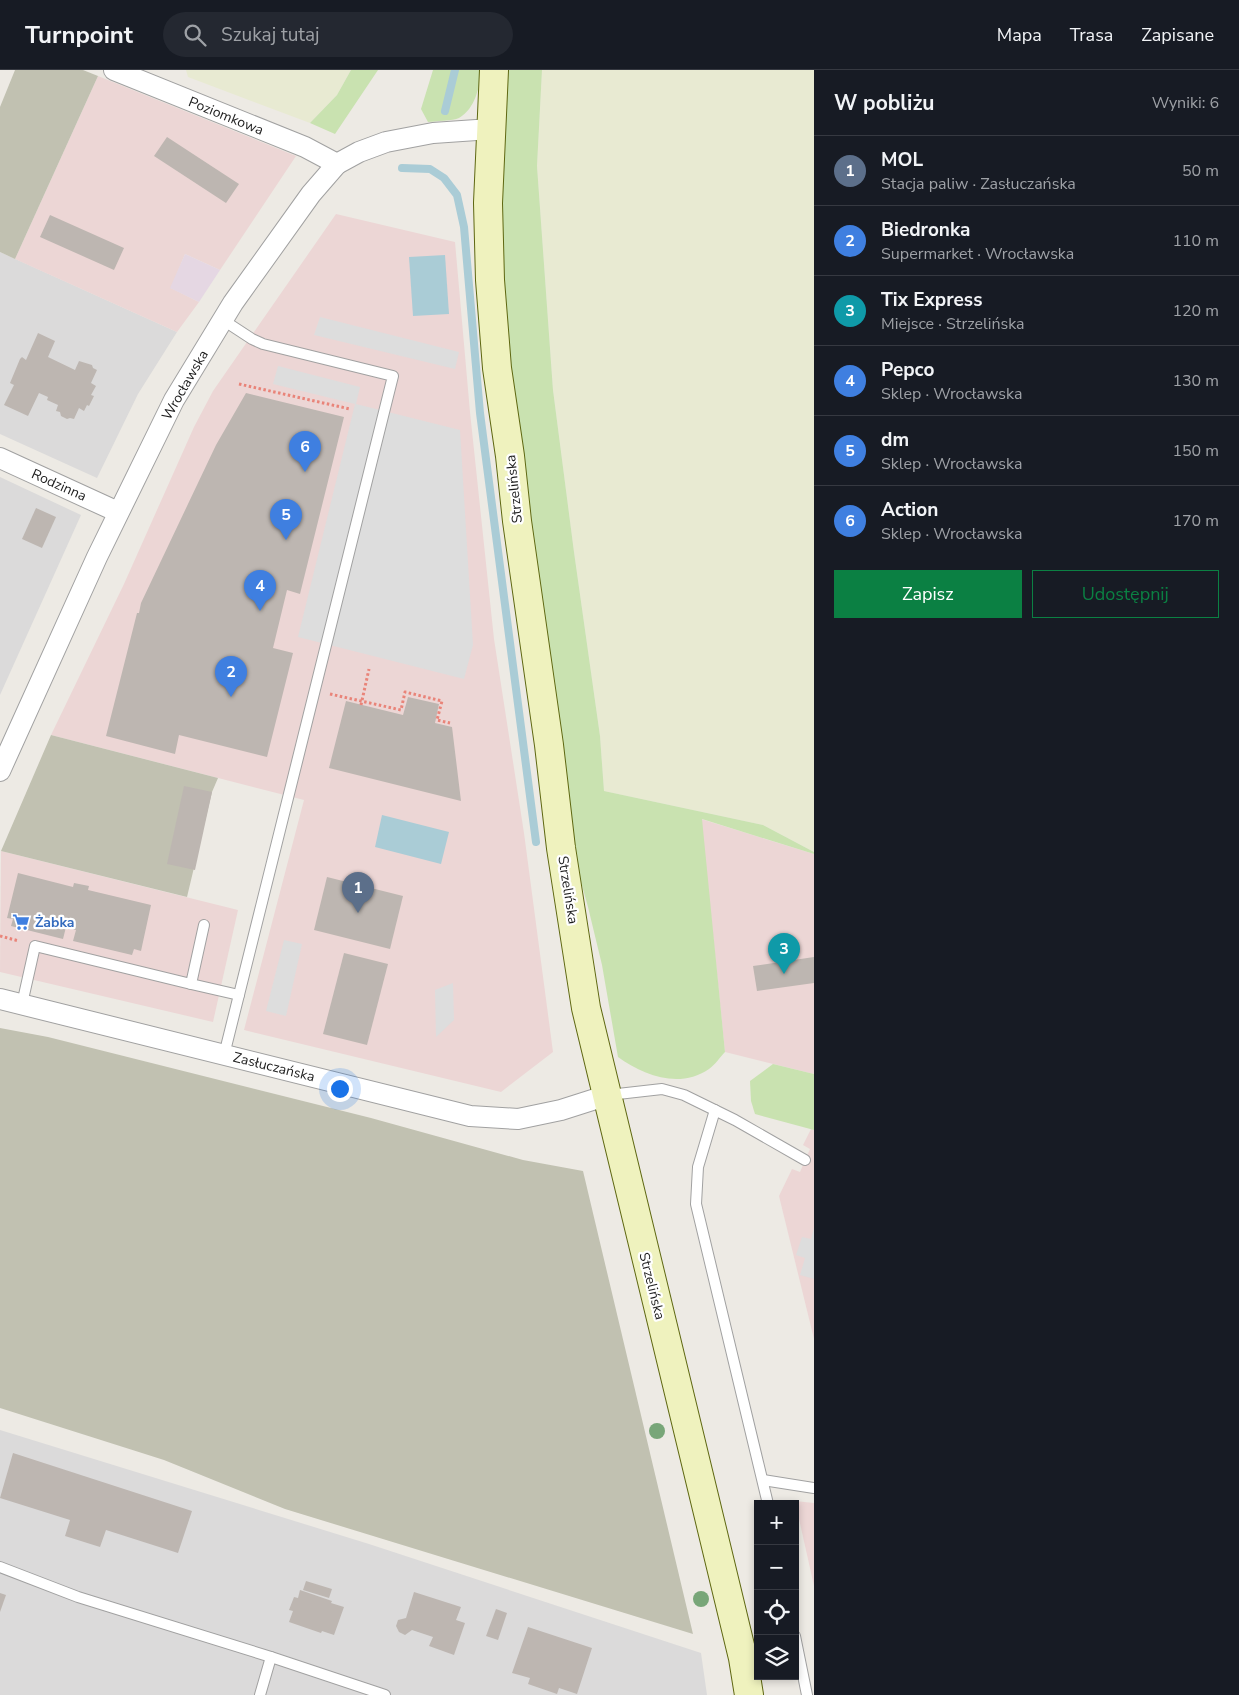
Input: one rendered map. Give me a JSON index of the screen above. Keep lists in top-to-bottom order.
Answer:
{
  "streets": {
    "main road": ["Strzelińska"],
    "street": [
      "Poziomkowa",
      "Wrocławska",
      "Rodzinna",
      "Zasłuczańska"
    ]
  },
  "crossings": [
    ["Poziomkowa", "Wrocławska"],
    ["Wrocławska", "Rodzinna"],
    ["Wrocławska", "Strzelińska"],
    ["Strzelińska", "Zasłuczańska"]
  ],
  "places": {
    "supermarket": ["Żabka"]
  },
  "page": {
    "header": "Turnpoint",
    "search": "Szukaj tutaj",
    "nav": ["Mapa", "Trasa", "Zapisane"],
    "heading": ["W pobliżu", "Wyniki: 6"],
    "list": [
      {
        "mark": "1",
        "name": "MOL",
        "note": "Stacja paliw · Zasłuczańska",
        "value": "50 m"
      },
      {
        "mark": "2",
        "name": "Biedronka",
        "note": "Supermarket · Wrocławska",
        "value": "110 m"
      },
      {
        "mark": "3",
        "name": "Tix Express",
        "note": "Miejsce · Strzelińska",
        "value": "120 m"
      },
      {
        "mark": "4",
        "name": "Pepco",
        "note": "Sklep · Wrocławska",
        "value": "130 m"
      },
      {
        "mark": "5",
        "name": "dm",
        "note": "Sklep · Wrocławska",
        "value": "150 m"
      },
      {
        "mark": "6",
        "name": "Action",
        "note": "Sklep · Wrocławska",
        "value": "170 m"
      }
    ],
    "pins": [
      "6",
      "5",
      "4",
      "2",
      "1",
      "3"
    ],
    "buttons": ["Zapisz", "Udostępnij"],
    "map_buttons": ["+", "−"]
  }
}
